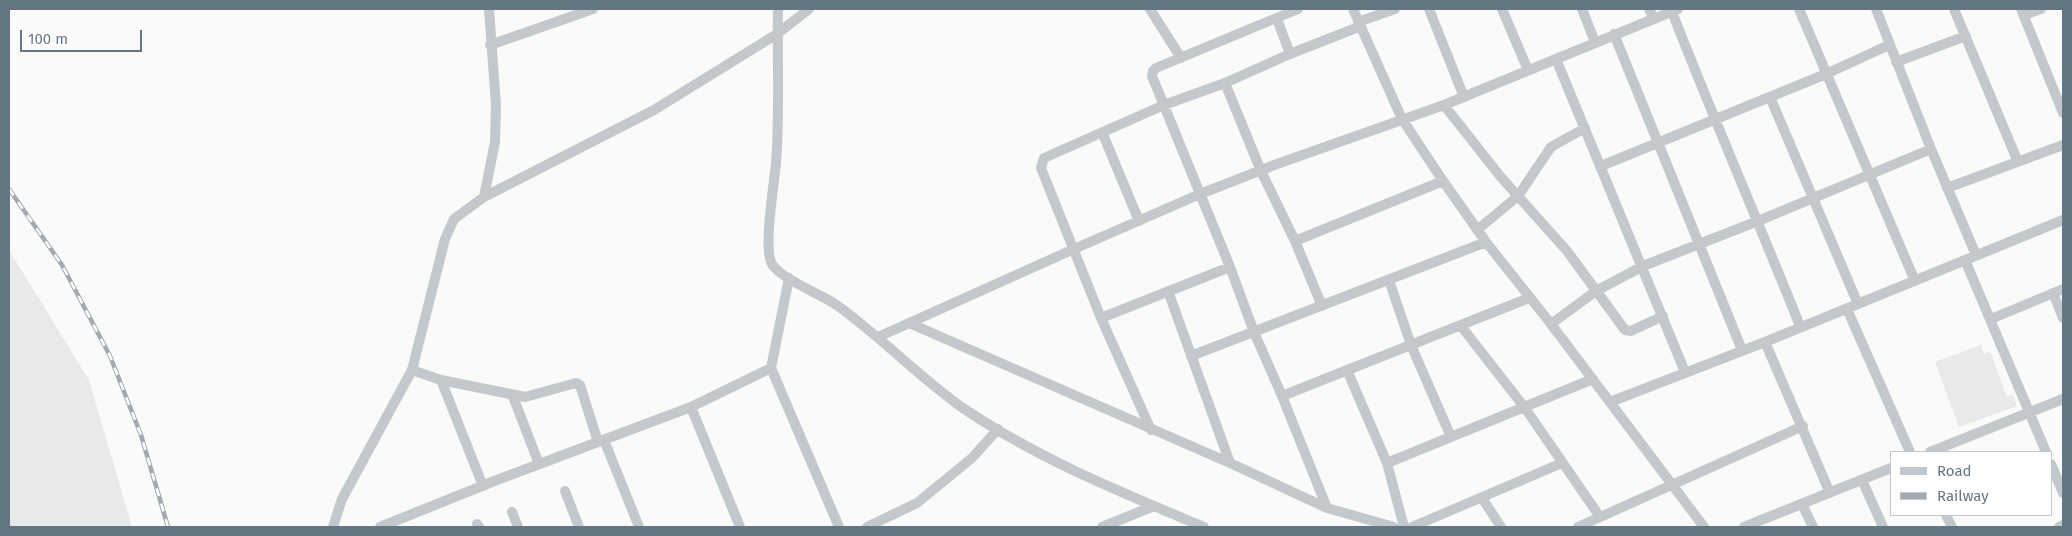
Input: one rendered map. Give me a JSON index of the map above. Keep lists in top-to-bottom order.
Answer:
{
  "legend": ["Road", "Railway"],
  "scale_bar": "100 m"
}
